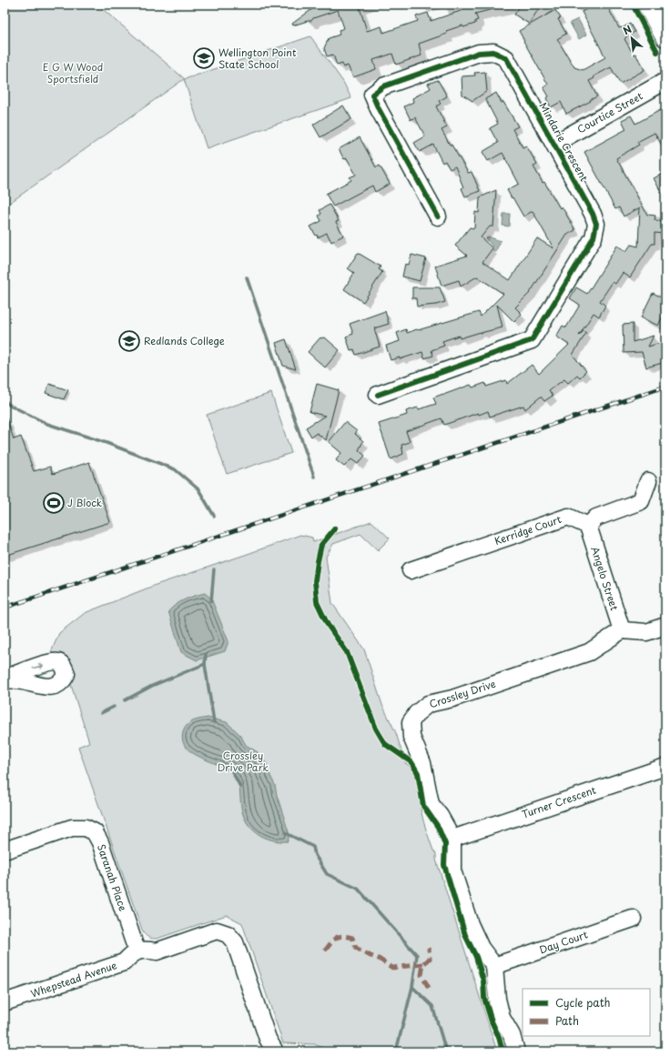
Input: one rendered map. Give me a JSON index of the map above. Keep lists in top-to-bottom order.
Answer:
{
  "streets": {
    "street": [
      "Courtice Street",
      "Mindarie Crescent",
      "Kerridge Court",
      "Angelo Street",
      "Crossley Drive",
      "Turner Crescent",
      "Saranah Place",
      "Day Court",
      "Whepstead Avenue"
    ]
  },
  "crossings": [
    ["Courtice Street", "Mindarie Crescent"],
    ["Kerridge Court", "Angelo Street"],
    ["Angelo Street", "Crossley Drive"],
    ["Crossley Drive", "Turner Crescent"],
    ["Saranah Place", "Whepstead Avenue"]
  ],
  "parks": ["E G W Wood Sportsfield", "Crossley Drive Park"],
  "places": {
    "school or university": ["Wellington Point State School", "Redlands College"],
    "sports": ["J Block"]
  },
  "legend": ["Cycle path", "Path"],
  "north": "top left"
}
